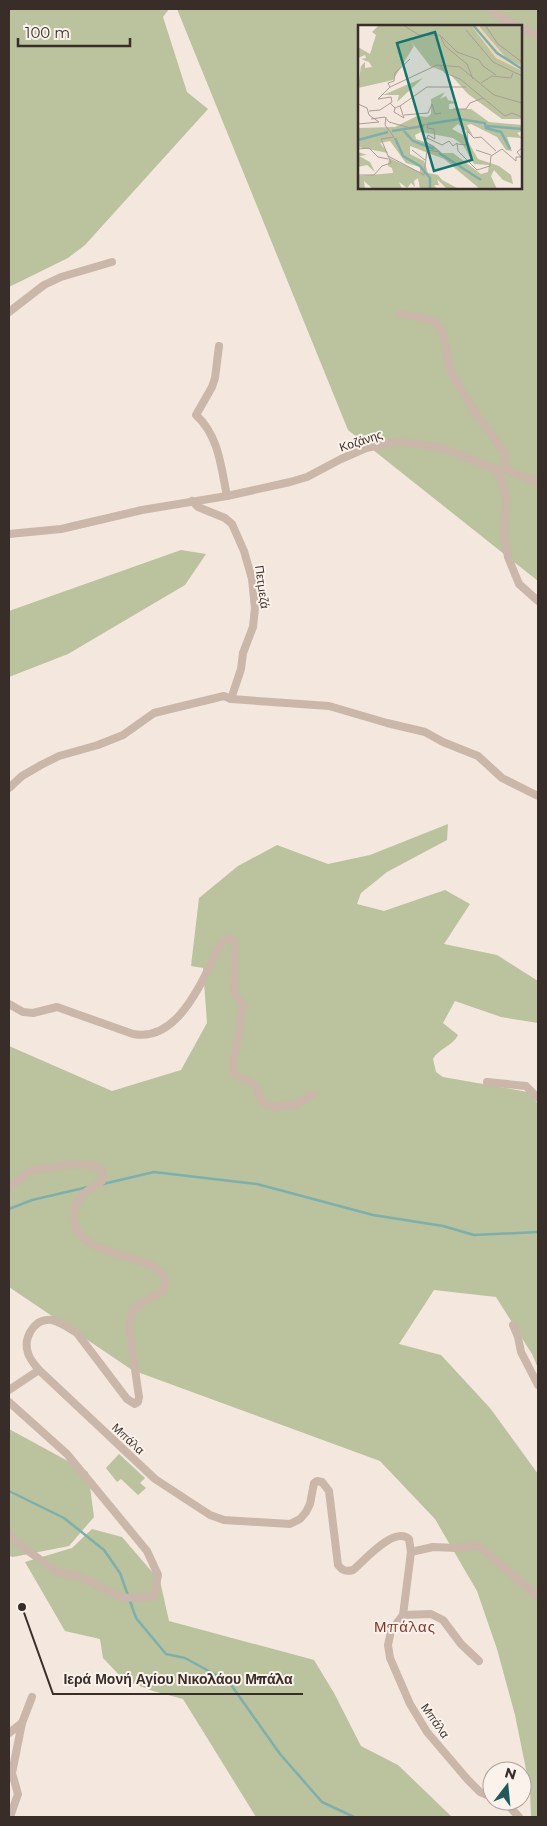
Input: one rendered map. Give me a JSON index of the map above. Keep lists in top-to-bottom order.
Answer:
{
  "streets": {
    "street": ["Κοζάνης", "Πετμεζά", "Μπάλα"]
  },
  "crossings": [
    ["Κοζάνης", "Πετμεζά"]
  ],
  "districts": ["Μπάλας"],
  "places": ["Ιερά Μονή Αγίου Νικολάου Μπάλα"],
  "scale_bar": "100 m",
  "north": "top"
}
